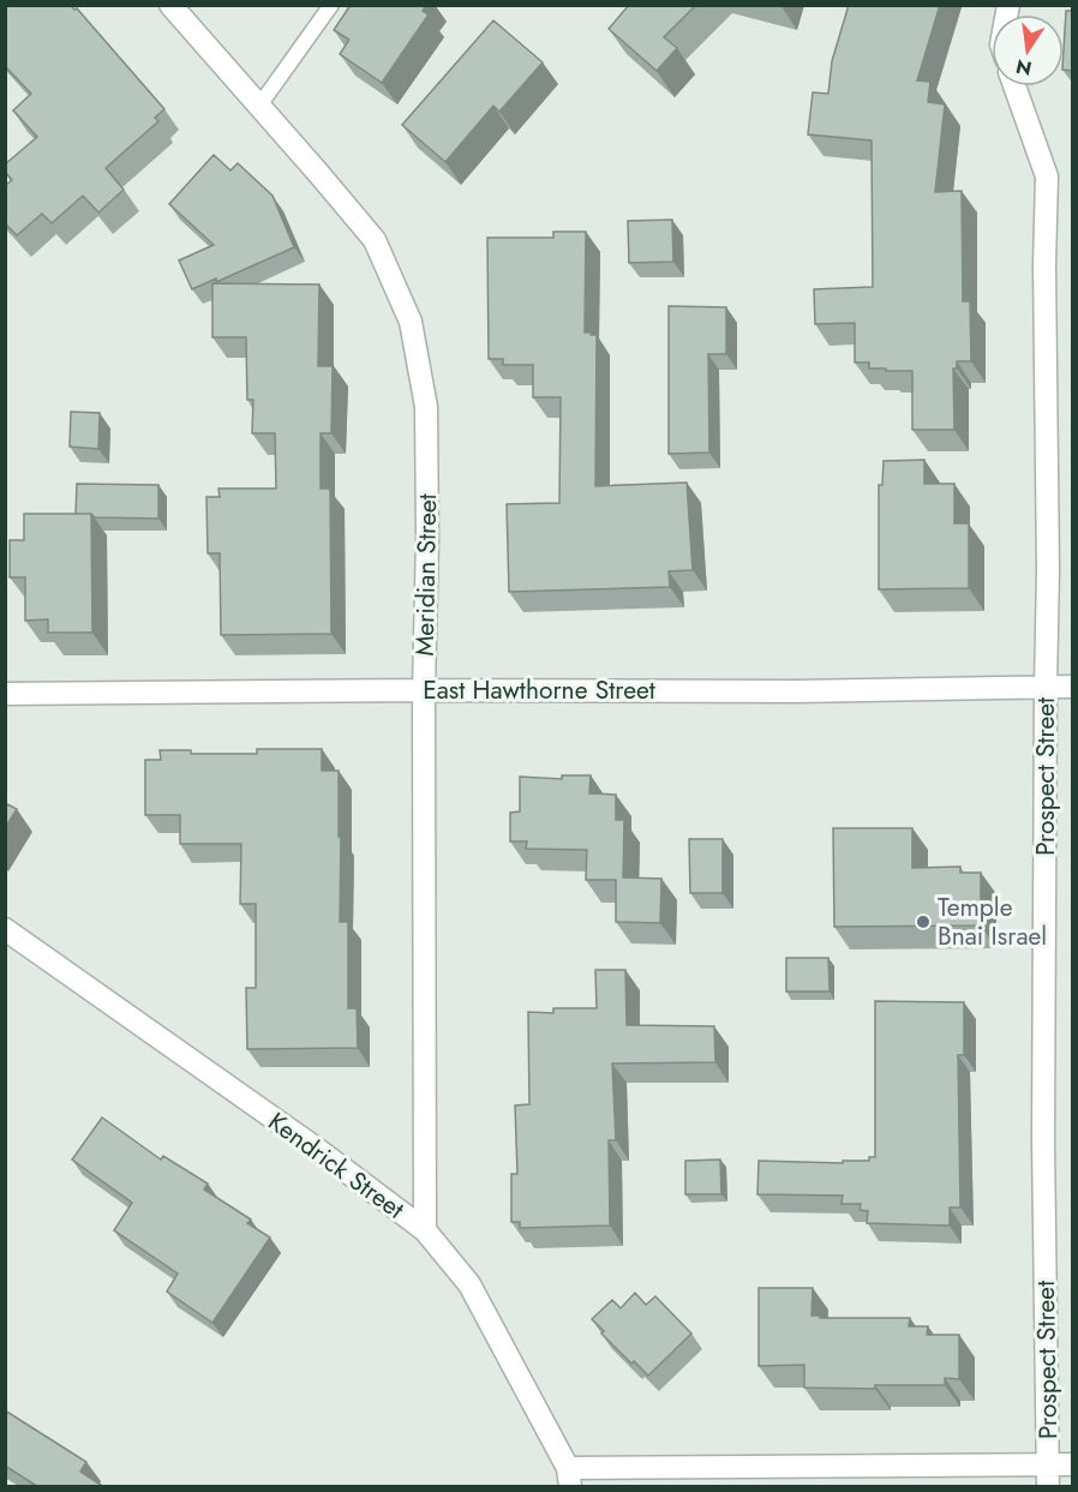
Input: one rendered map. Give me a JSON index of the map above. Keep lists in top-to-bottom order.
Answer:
{
  "streets": {
    "street": [
      "Meridian Street",
      "East Hawthorne Street",
      "Prospect Street",
      "Kendrick Street"
    ]
  },
  "crossings": [
    ["Meridian Street", "East Hawthorne Street"],
    ["Meridian Street", "Kendrick Street"],
    ["East Hawthorne Street", "Prospect Street"]
  ],
  "places": ["Temple Bnai Israel"],
  "north": "bottom"
}
